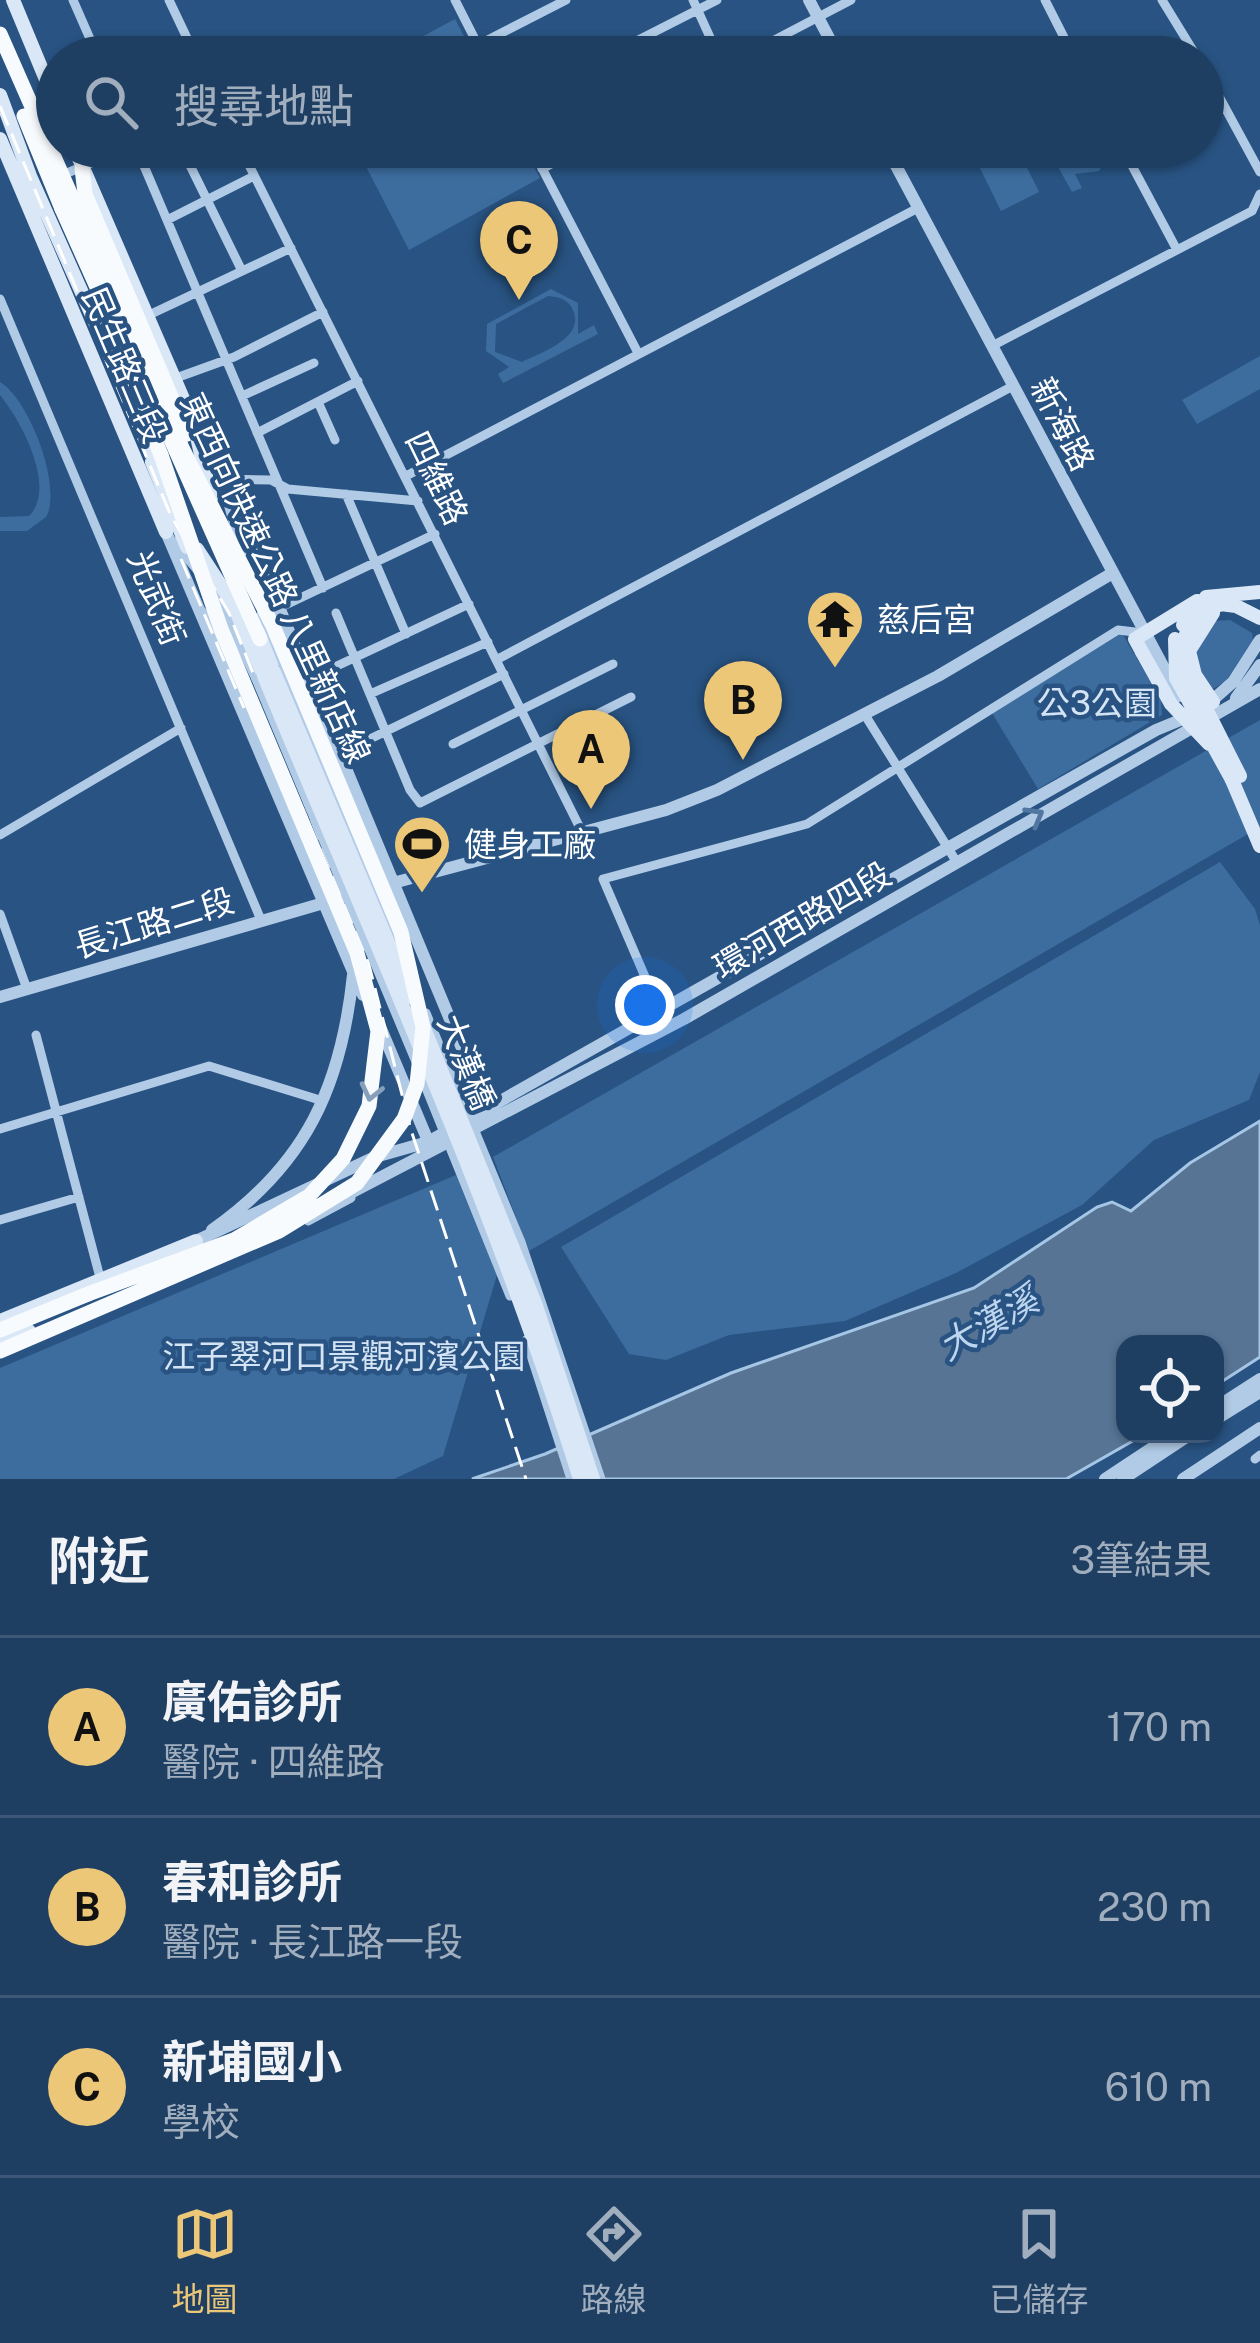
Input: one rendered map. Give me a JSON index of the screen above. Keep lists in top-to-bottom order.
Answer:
{
  "streets": {
    "highway": ["東西向快速公路 八里新店線"],
    "main road": ["民生路三段", "環河西路四段", "大漢橋"],
    "street": [
      "新海路",
      "四維路",
      "光武街",
      "長江路二段"
    ]
  },
  "crossings": [
    ["民生路三段", "東西向快速公路 八里新店線"],
    ["民生路三段", "環河西路四段"],
    ["民生路三段", "長江路二段"],
    ["民生路三段", "大漢橋"],
    ["新海路", "環河西路四段"],
    ["新海路", "長江路二段"],
    ["四維路", "長江路二段"],
    ["東西向快速公路 八里新店線", "環河西路四段"],
    ["光武街", "長江路二段"]
  ],
  "water": ["大漢溪"],
  "parks": ["公3公園", "江子翠河口景觀河濱公園"],
  "places": {
    "temple": ["慈后宮"],
    "sports": ["健身工廠"]
  },
  "page": {
    "search": "搜尋地點",
    "pins": ["C", "B", "A"],
    "heading": ["附近", "3筆結果"],
    "list": [
      {
        "mark": "A",
        "name": "廣佑診所",
        "note": "醫院 · 四維路",
        "value": "170 m"
      },
      {
        "mark": "B",
        "name": "春和診所",
        "note": "醫院 · 長江路一段",
        "value": "230 m"
      },
      {
        "mark": "C",
        "name": "新埔國小",
        "note": "學校",
        "value": "610 m"
      }
    ],
    "nav": ["地圖", "路線", "已儲存"]
  }
}
